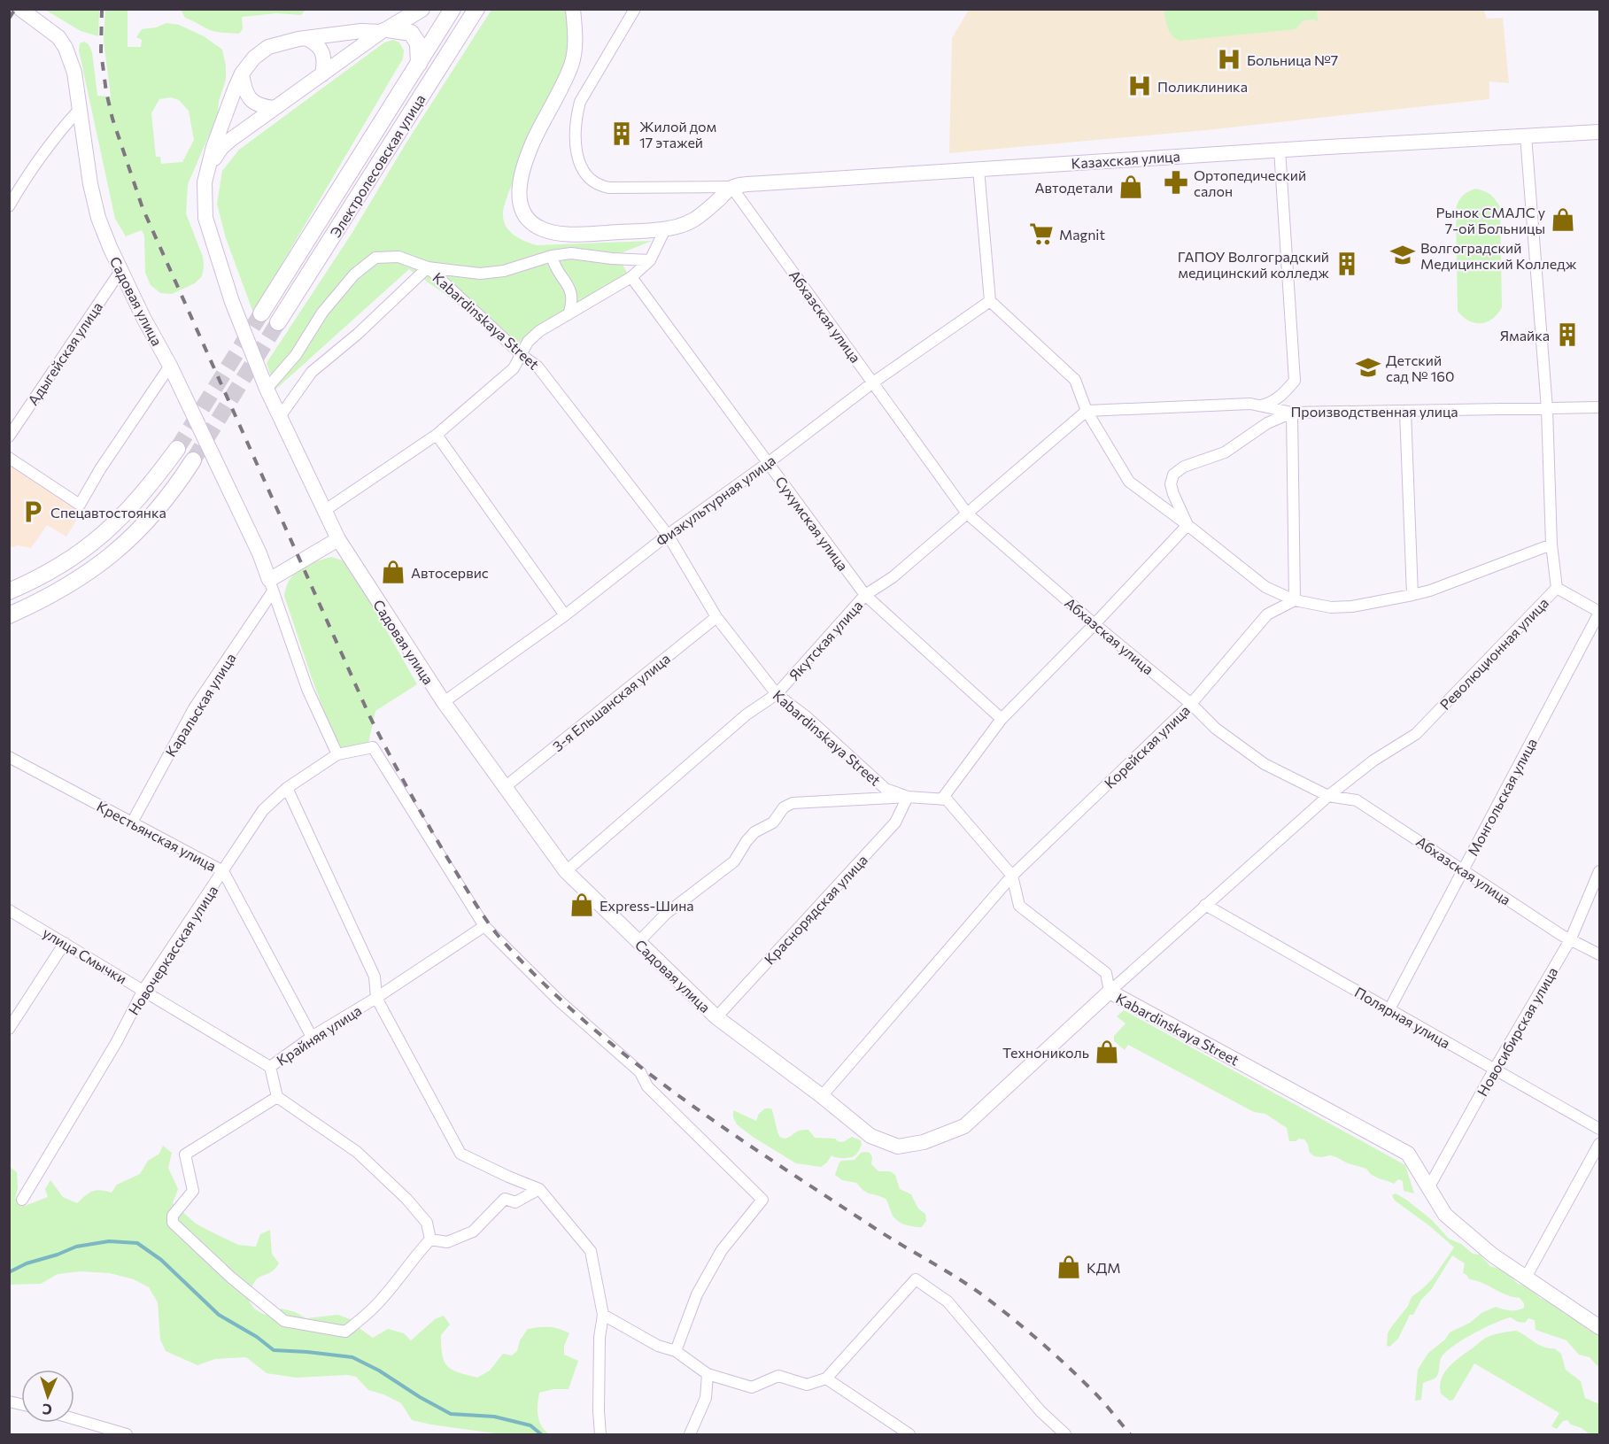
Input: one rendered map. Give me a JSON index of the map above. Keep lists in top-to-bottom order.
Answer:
{
  "streets": {
    "main road": ["Электролесовская улица"],
    "street": [
      "Казахская улица",
      "Садовая улица",
      "Абхазская улица",
      "Kabardinskaya Street",
      "Адыгейская улица",
      "Производственная улица",
      "Физкультурная улица",
      "Сухумская улица",
      "Якутская улица",
      "Революционная улица",
      "3-я Ельшанская улица",
      "Каральская улица",
      "Корейская улица",
      "Монгольская улица",
      "Крестьянская улица",
      "Краснорядская улица",
      "Новочеркасская улица",
      "улица Смычки",
      "Полярная улица",
      "Новосибирская улица",
      "Крайняя улица"
    ]
  },
  "crossings": [
    ["Казахская улица", "Абхазская улица"],
    ["Казахская улица", "Революционная улица"],
    ["Садовая улица", "Kabardinskaya Street"],
    ["Садовая улица", "Адыгейская улица"],
    ["Садовая улица", "Физкультурная улица"],
    ["Садовая улица", "Якутская улица"],
    ["Садовая улица", "Революционная улица"],
    ["Садовая улица", "3-я Ельшанская улица"],
    ["Садовая улица", "Каральская улица"],
    ["Садовая улица", "Корейская улица"],
    ["Садовая улица", "Краснорядская улица"],
    ["Абхазская улица", "Физкультурная улица"],
    ["Абхазская улица", "Якутская улица"],
    ["Абхазская улица", "Революционная улица"],
    ["Абхазская улица", "Корейская улица"],
    ["Абхазская улица", "Монгольская улица"],
    ["Абхазская улица", "Новосибирская улица"],
    ["Kabardinskaya Street", "Физкультурная улица"],
    ["Kabardinskaya Street", "Якутская улица"],
    ["Kabardinskaya Street", "Революционная улица"],
    ["Kabardinskaya Street", "3-я Ельшанская улица"],
    ["Kabardinskaya Street", "Корейская улица"],
    ["Kabardinskaya Street", "Краснорядская улица"],
    ["Kabardinskaya Street", "Новосибирская улица"],
    ["Производственная улица", "Якутская улица"],
    ["Производственная улица", "Революционная улица"],
    ["Физкультурная улица", "Сухумская улица"],
    ["Сухумская улица", "Якутская улица"],
    ["Революционная улица", "Полярная улица"],
    ["Каральская улица", "Крестьянская улица"],
    ["Монгольская улица", "Полярная улица"],
    ["Крестьянская улица", "Новочеркасская улица"],
    ["Крестьянская улица", "Крайняя улица"],
    ["Новочеркасская улица", "улица Смычки"],
    ["улица Смычки", "Крайняя улица"],
    ["Полярная улица", "Новосибирская улица"]
  ],
  "places": {
    "hospital": ["Больница №7", "Поликлиника"],
    "building": ["Жилой дом 17 этажей", "ГАПОУ Волгоградский медицинский колледж", "Ямайка"],
    "pharmacy": ["Ортопедический салон"],
    "shop": [
      "Автодетали",
      "Рынок СМАЛС у 7-ой Больницы",
      "Автосервис",
      "Express-Шина",
      "Технониколь",
      "КДМ"
    ],
    "supermarket": ["Magnit"],
    "school or university": ["Волгоградский Медицинский Колледж", "Детский сад № 160"],
    "parking": ["Спецавтостоянка"]
  },
  "north": "bottom"
}
